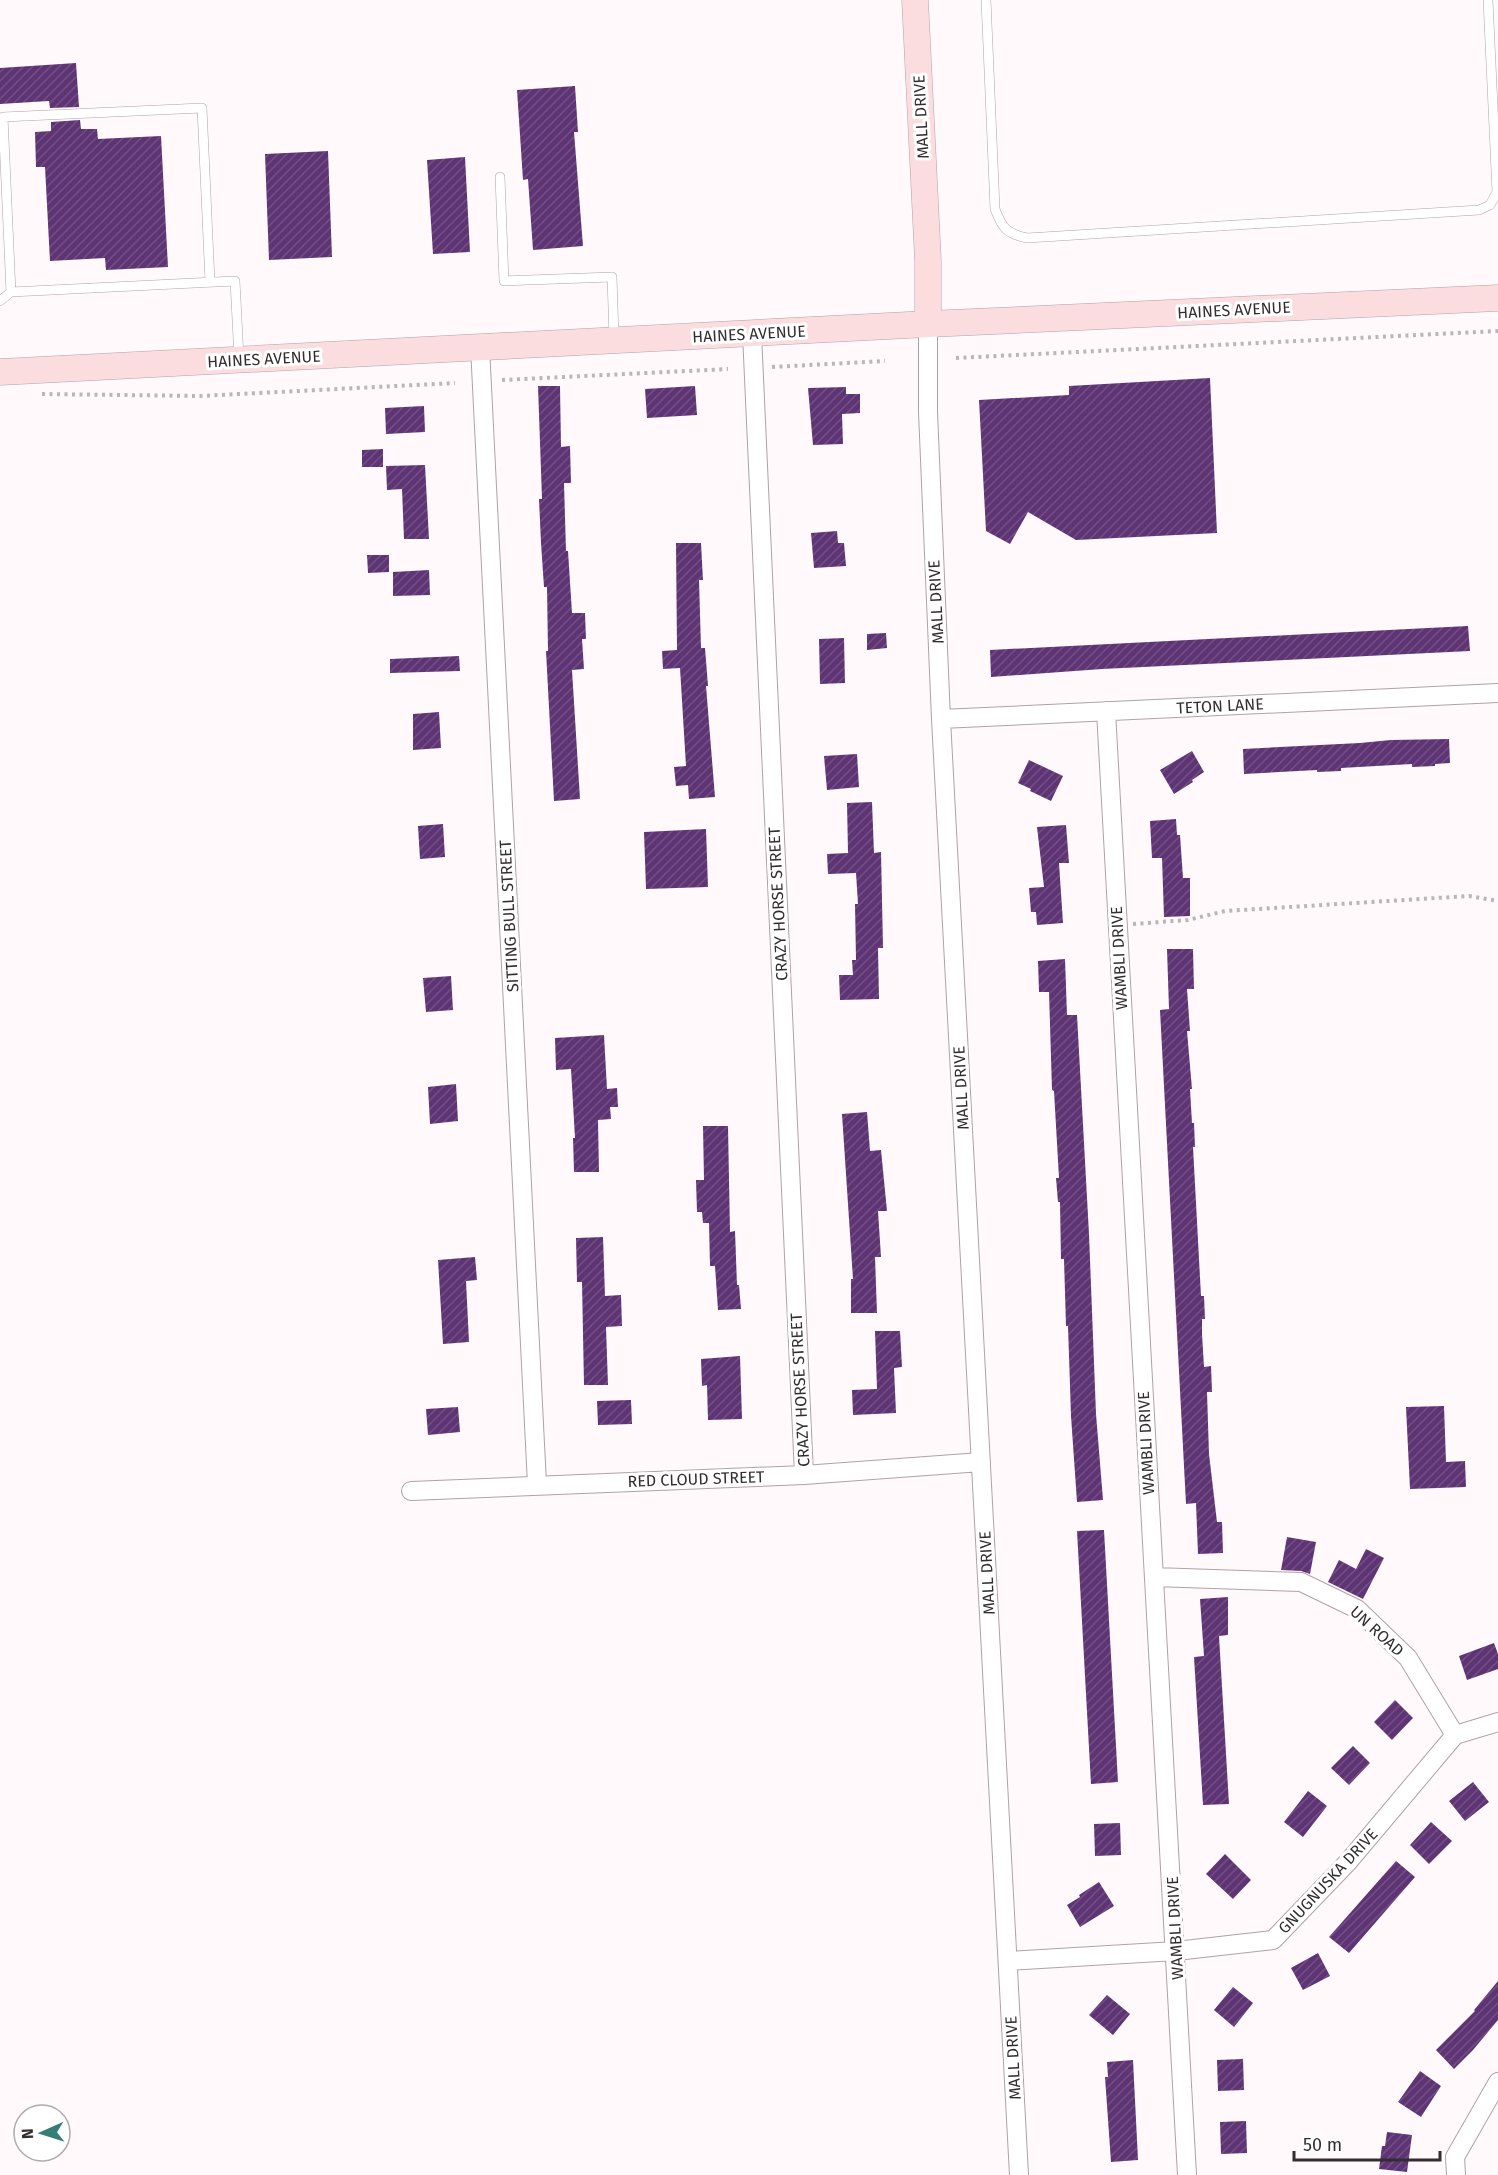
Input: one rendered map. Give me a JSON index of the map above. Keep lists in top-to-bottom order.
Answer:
{
  "streets": {
    "main road": ["MALL DRIVE", "HAINES AVENUE"],
    "street": [
      "TETON LANE",
      "CRAZY HORSE STREET",
      "SITTING BULL STREET",
      "WAMBLI DRIVE",
      "RED CLOUD STREET",
      "UN ROAD",
      "GNUGNUSKA DRIVE"
    ]
  },
  "crossings": [
    ["MALL DRIVE", "HAINES AVENUE"],
    ["MALL DRIVE", "TETON LANE"],
    ["MALL DRIVE", "RED CLOUD STREET"],
    ["MALL DRIVE", "GNUGNUSKA DRIVE"],
    ["HAINES AVENUE", "CRAZY HORSE STREET"],
    ["HAINES AVENUE", "SITTING BULL STREET"],
    ["TETON LANE", "WAMBLI DRIVE"],
    ["CRAZY HORSE STREET", "RED CLOUD STREET"],
    ["SITTING BULL STREET", "RED CLOUD STREET"],
    ["WAMBLI DRIVE", "UN ROAD"],
    ["WAMBLI DRIVE", "GNUGNUSKA DRIVE"],
    ["UN ROAD", "GNUGNUSKA DRIVE"]
  ],
  "scale_bar": "50 m",
  "north": "left"
}
